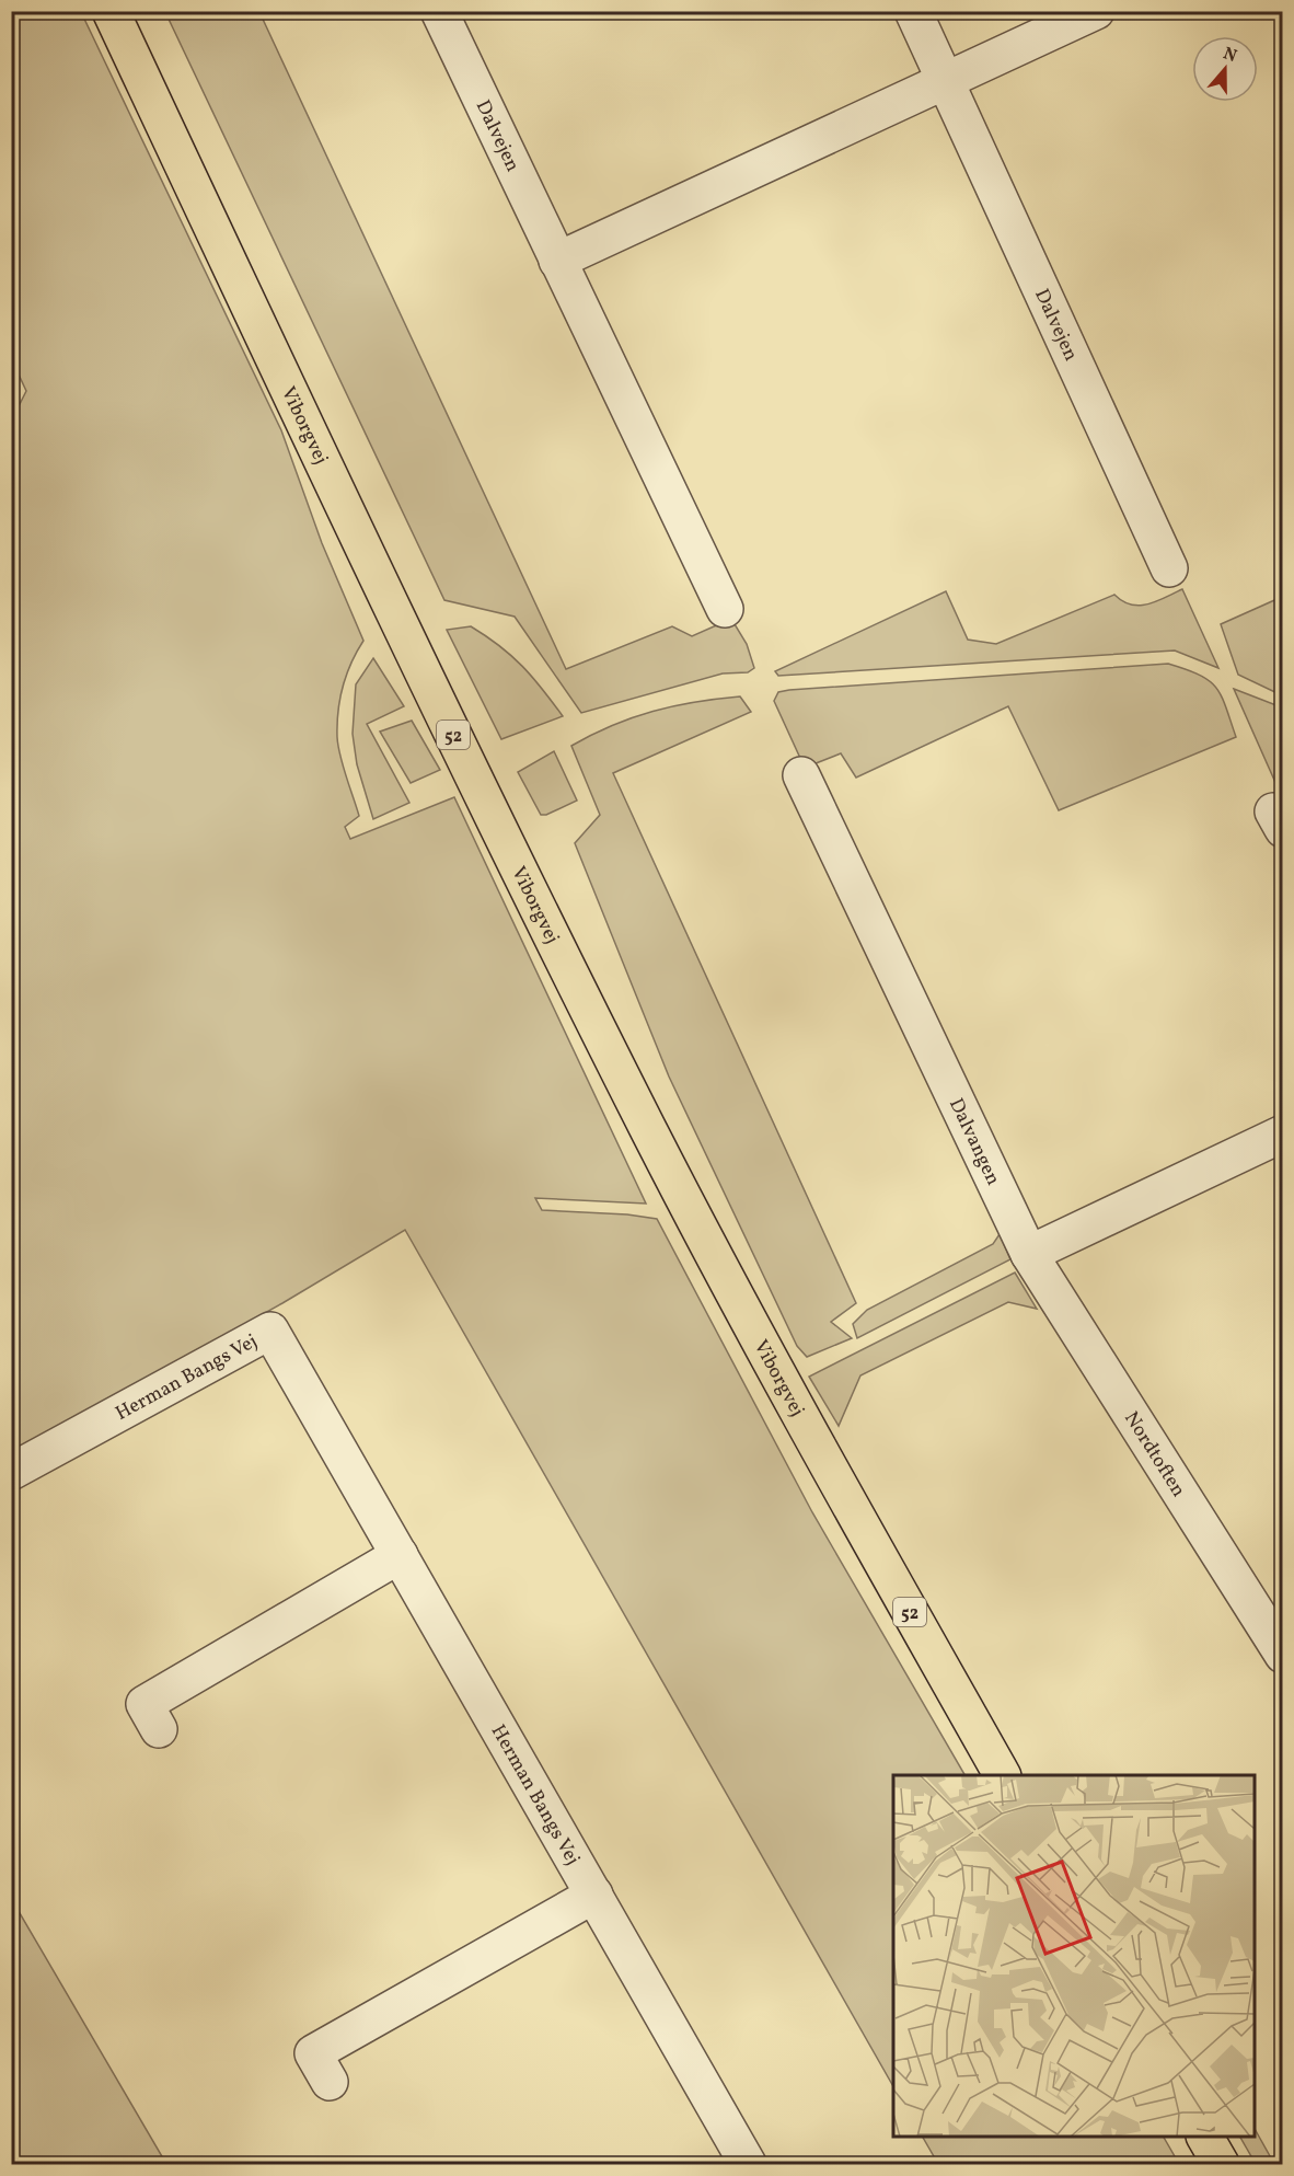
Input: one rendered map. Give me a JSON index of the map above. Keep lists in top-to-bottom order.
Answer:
{
  "streets": {
    "main road": ["Viborgvej", "52"],
    "street": [
      "Dalvejen",
      "Dalvangen",
      "Herman Bangs Vej",
      "Nordtoften"
    ]
  },
  "crossings": [
    ["Dalvangen", "Nordtoften"]
  ],
  "north": "top"
}
